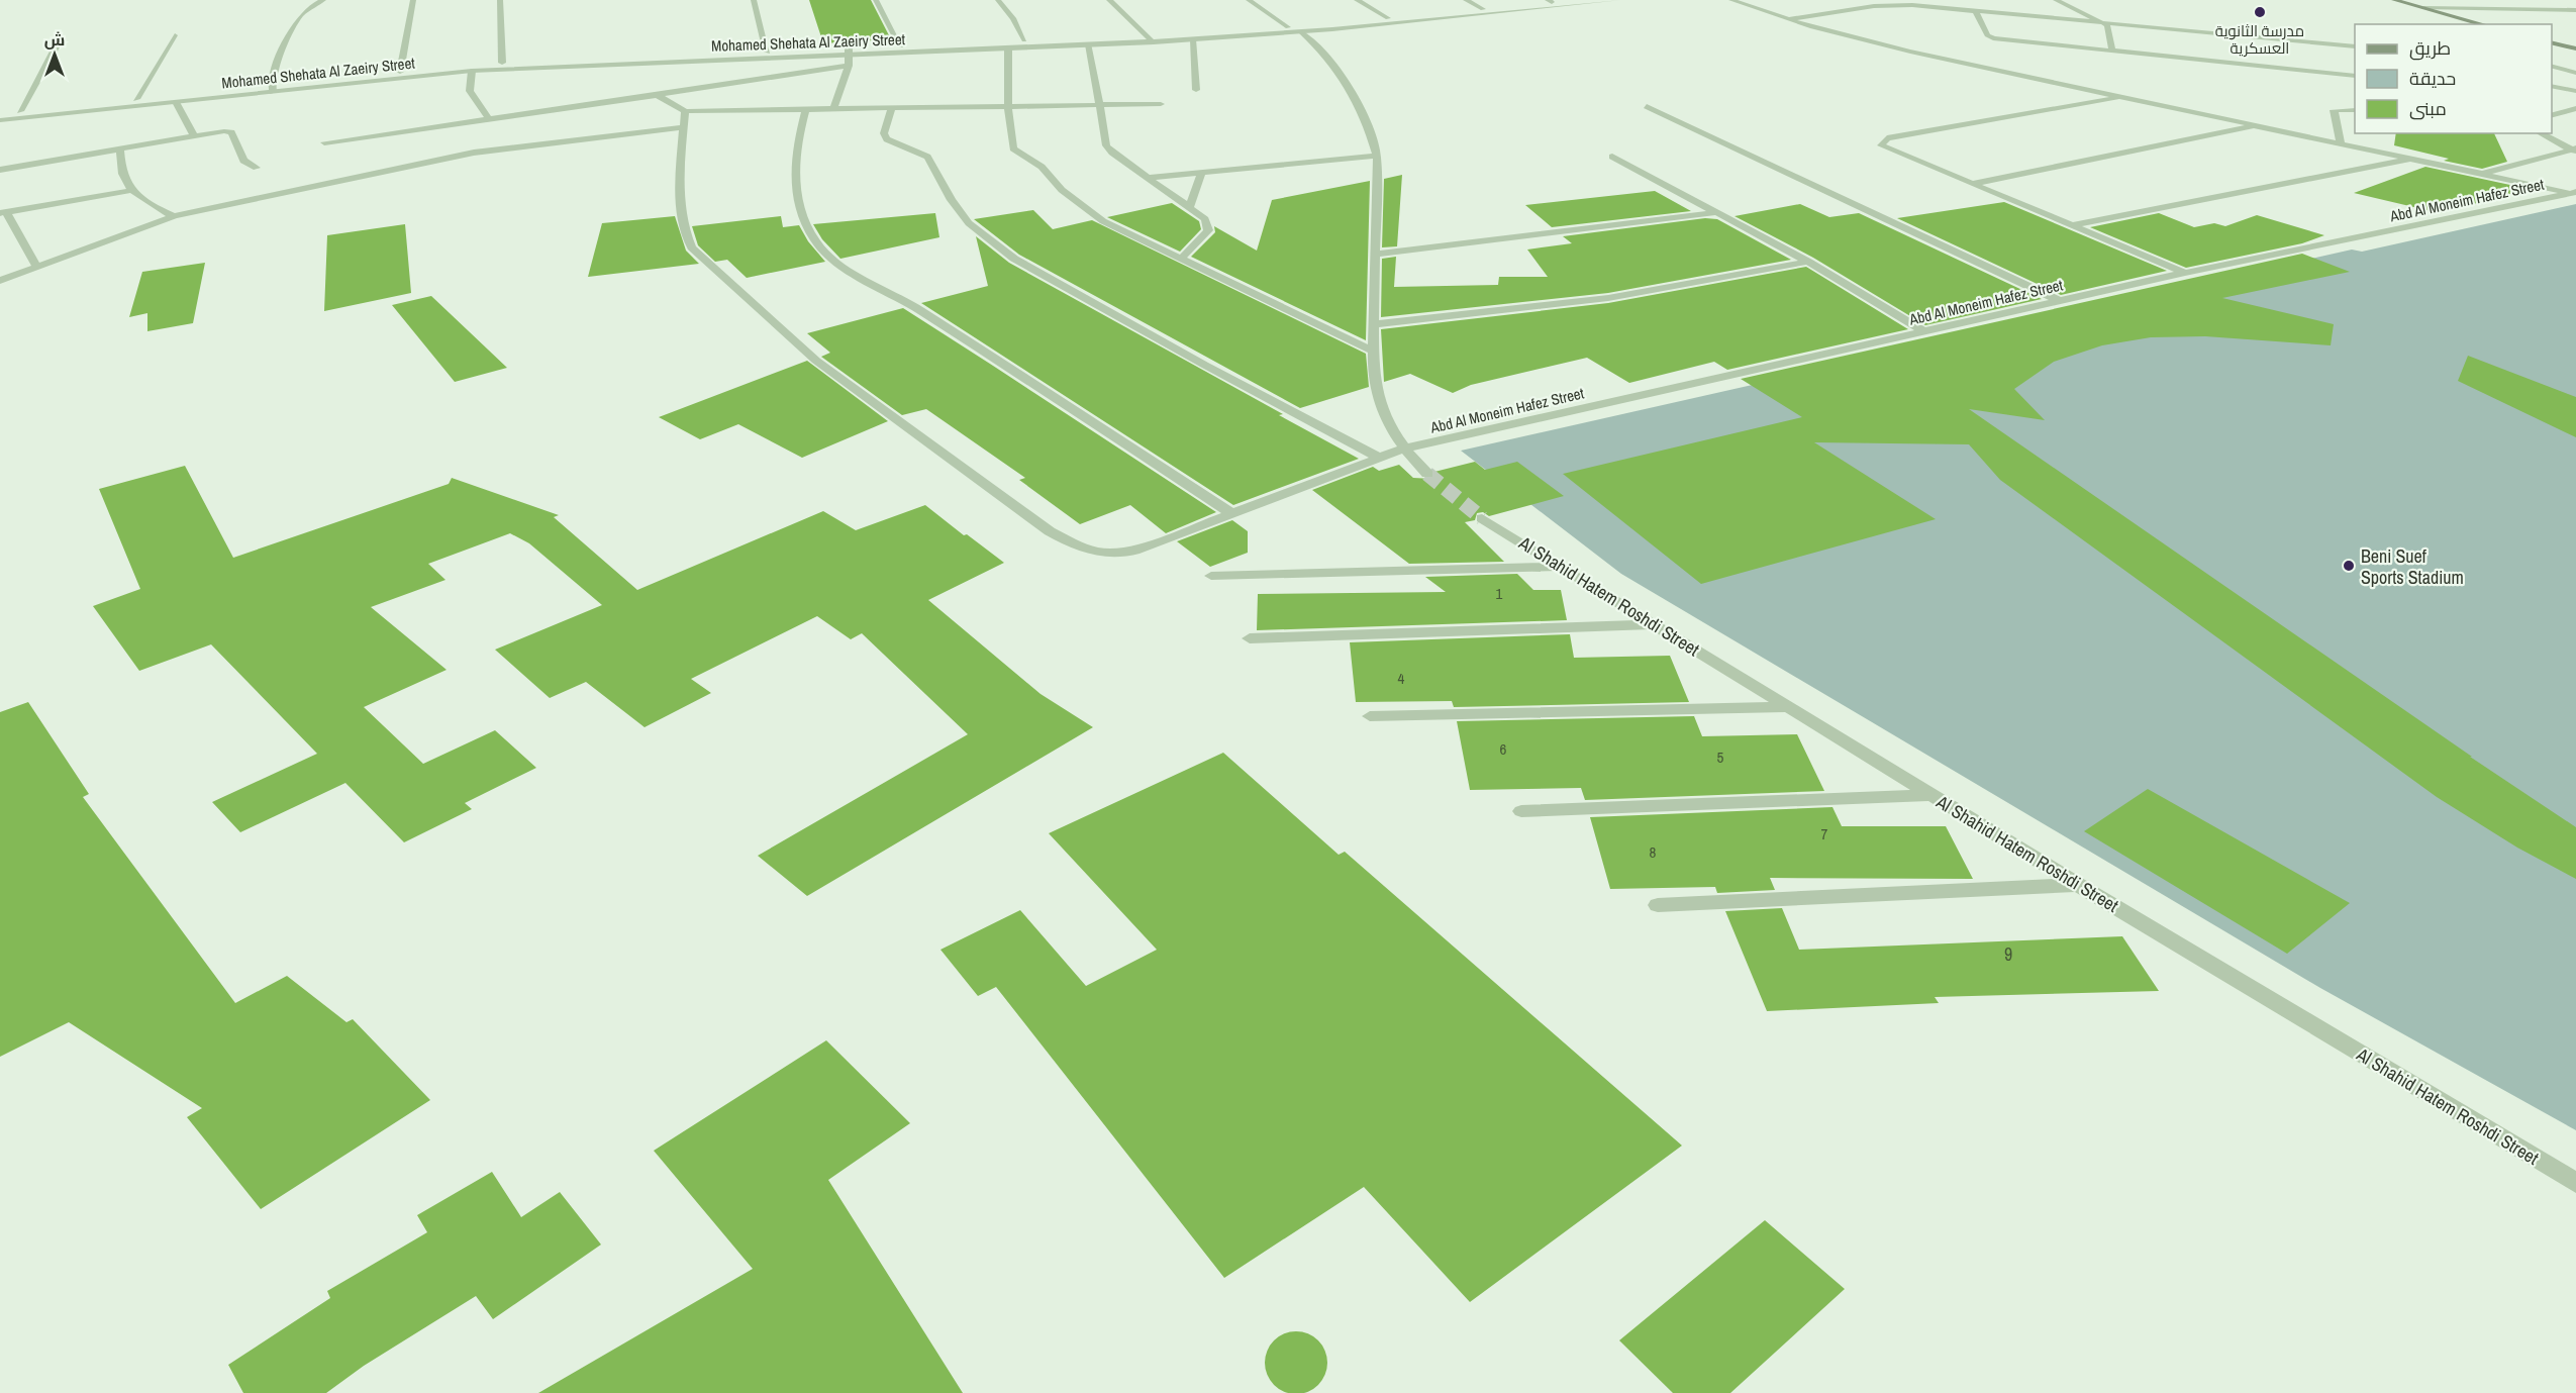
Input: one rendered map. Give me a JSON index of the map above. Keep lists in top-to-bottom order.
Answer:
{
  "streets": {
    "street": ["Mohamed Shehata Al Zaeiry Street", "Abd Al Moneim Hafez Street", "Al Shahid Hatem Roshdi Street"]
  },
  "places": ["مدرسة الثانوية العسكرية", "Beni Suef Sports Stadium"],
  "house_numbers": [
    "1",
    "4",
    "6",
    "5",
    "7",
    "8",
    "9"
  ],
  "legend": ["طريق", "حديقة", "مبنى"],
  "north": "top"
}
